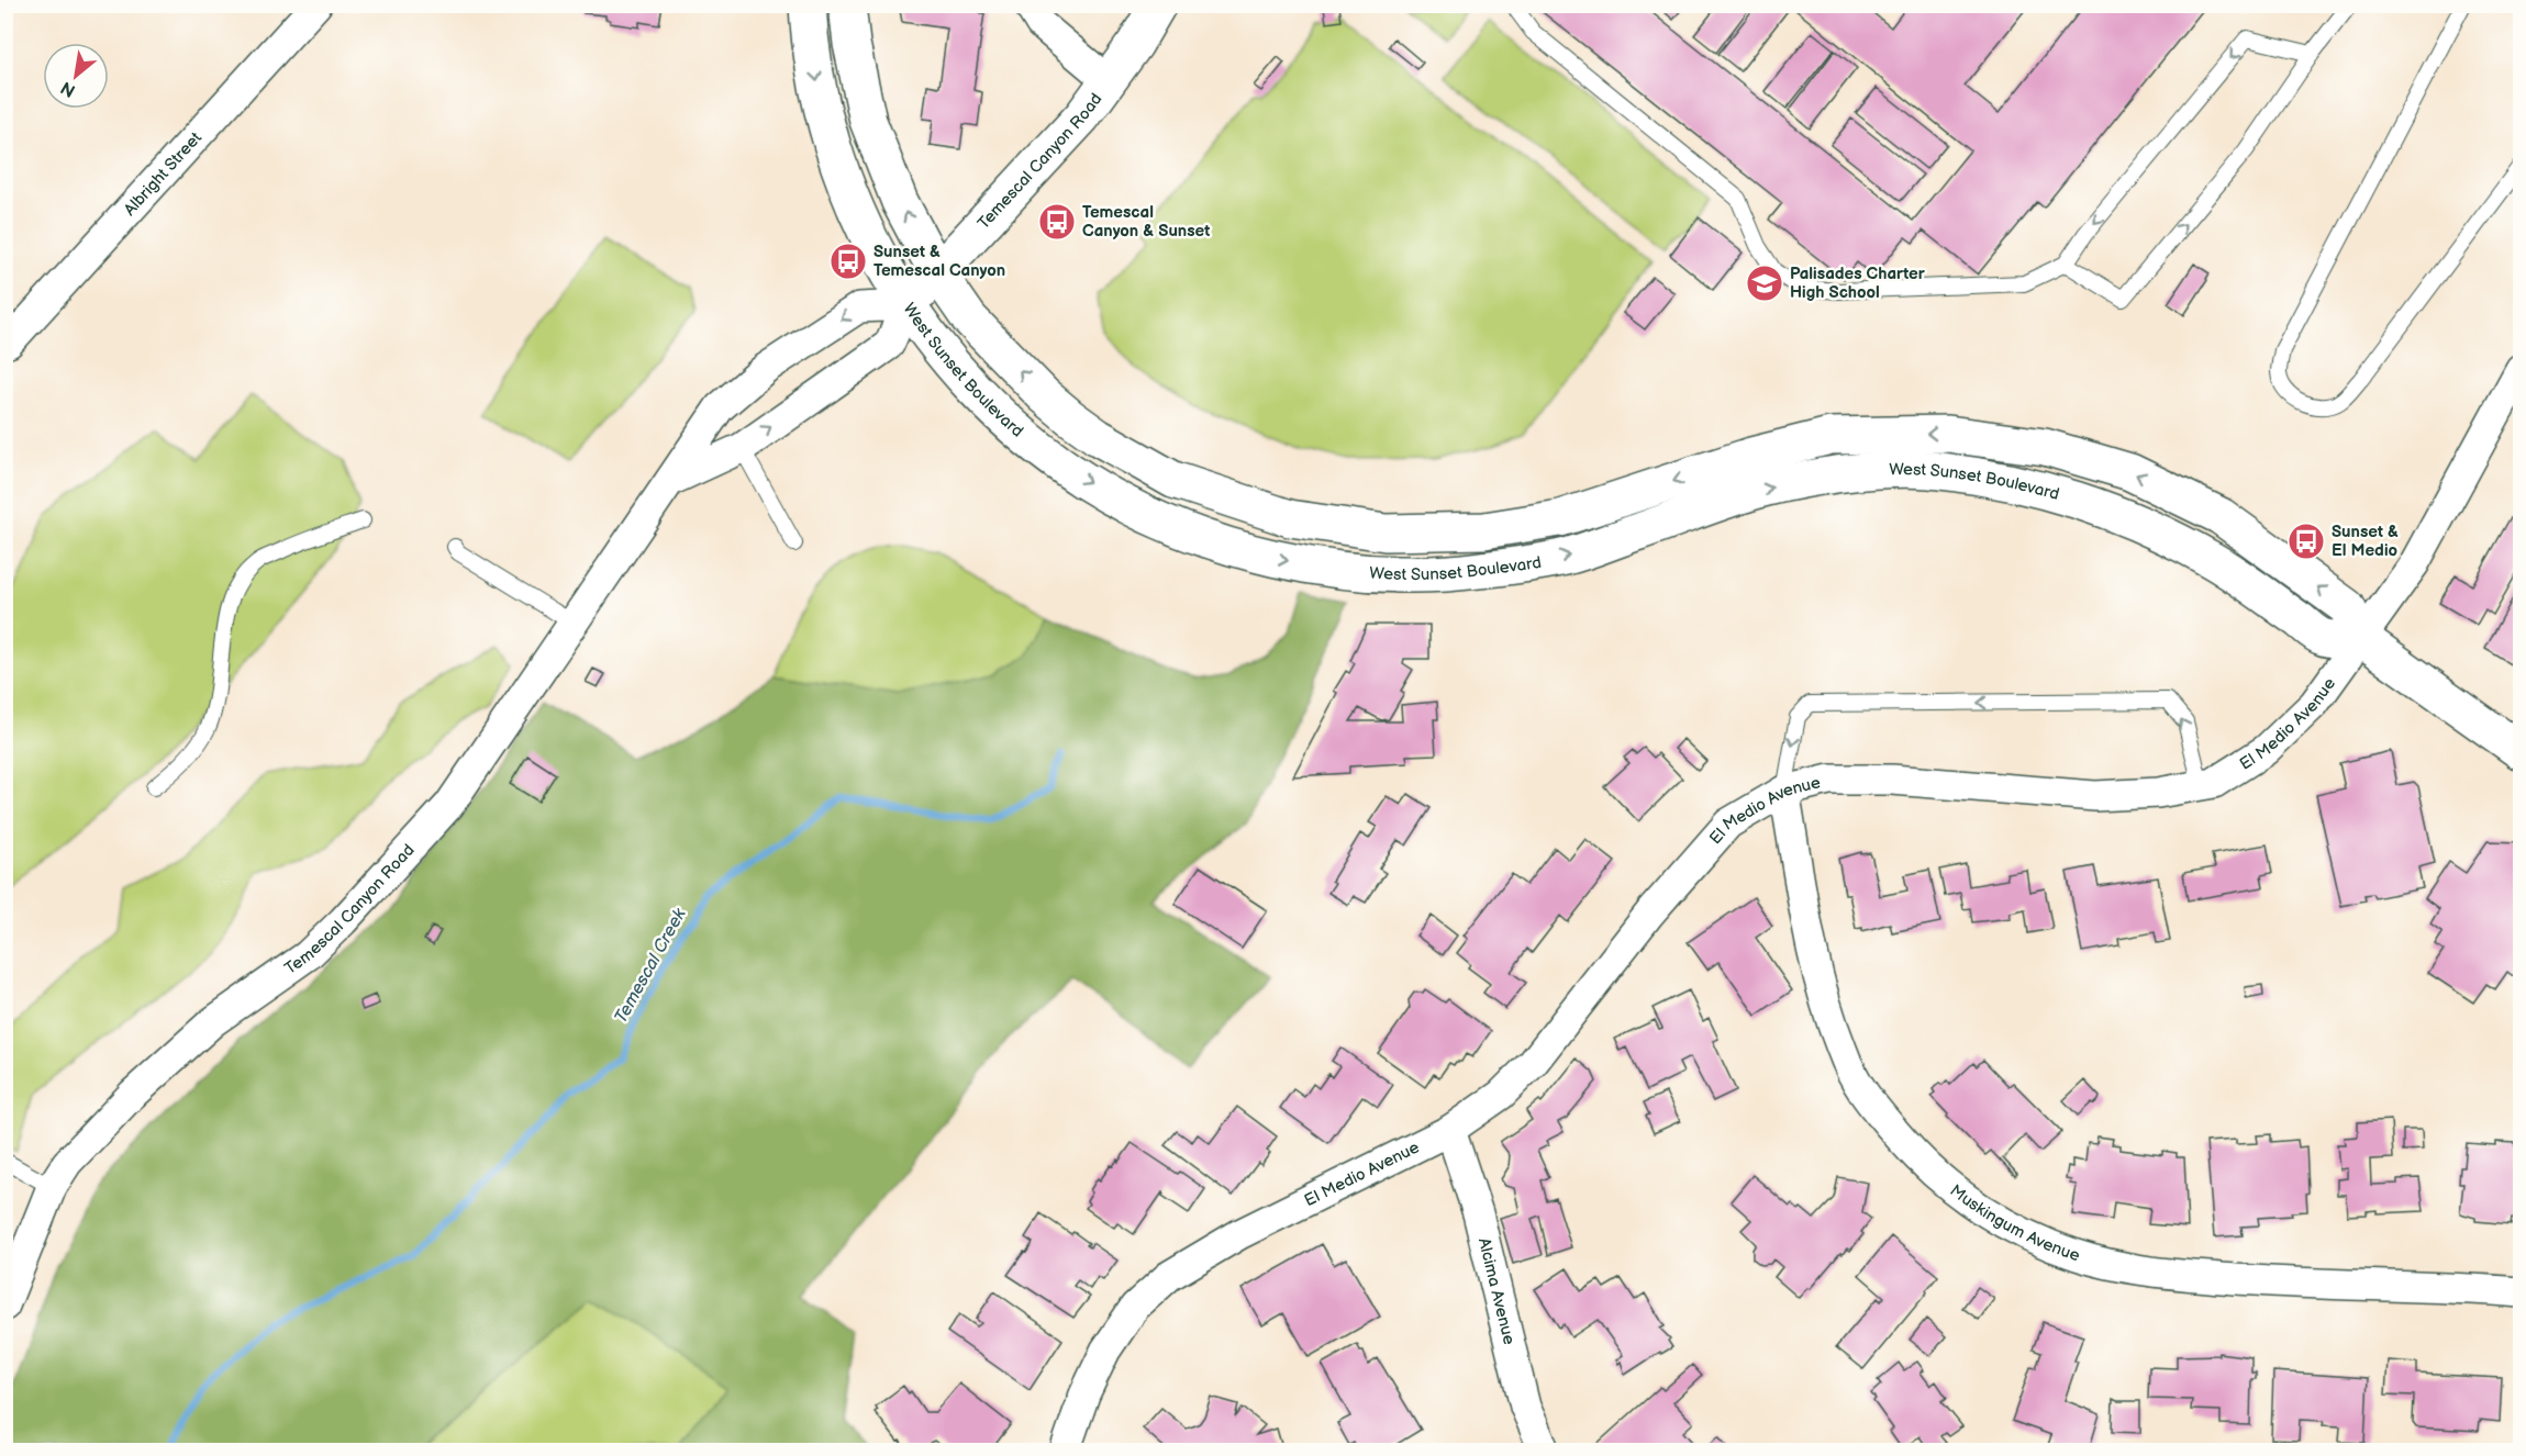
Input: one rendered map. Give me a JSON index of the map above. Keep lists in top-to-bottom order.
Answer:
{
  "streets": {
    "main road": ["Temescal Canyon Road", "West Sunset Boulevard"],
    "street": [
      "Albright Street",
      "El Medio Avenue",
      "Muskingum Avenue",
      "Alcima Avenue"
    ]
  },
  "crossings": [
    ["Temescal Canyon Road", "West Sunset Boulevard"],
    ["West Sunset Boulevard", "El Medio Avenue"],
    ["El Medio Avenue", "Muskingum Avenue"],
    ["El Medio Avenue", "Alcima Avenue"]
  ],
  "water": ["Temescal Creek"],
  "places": {
    "bus stop": ["Temescal Canyon & Sunset", "Sunset & Temescal Canyon", "Sunset & El Medio"],
    "school or university": ["Palisades Charter High School"]
  },
  "north": "bottom left"
}
